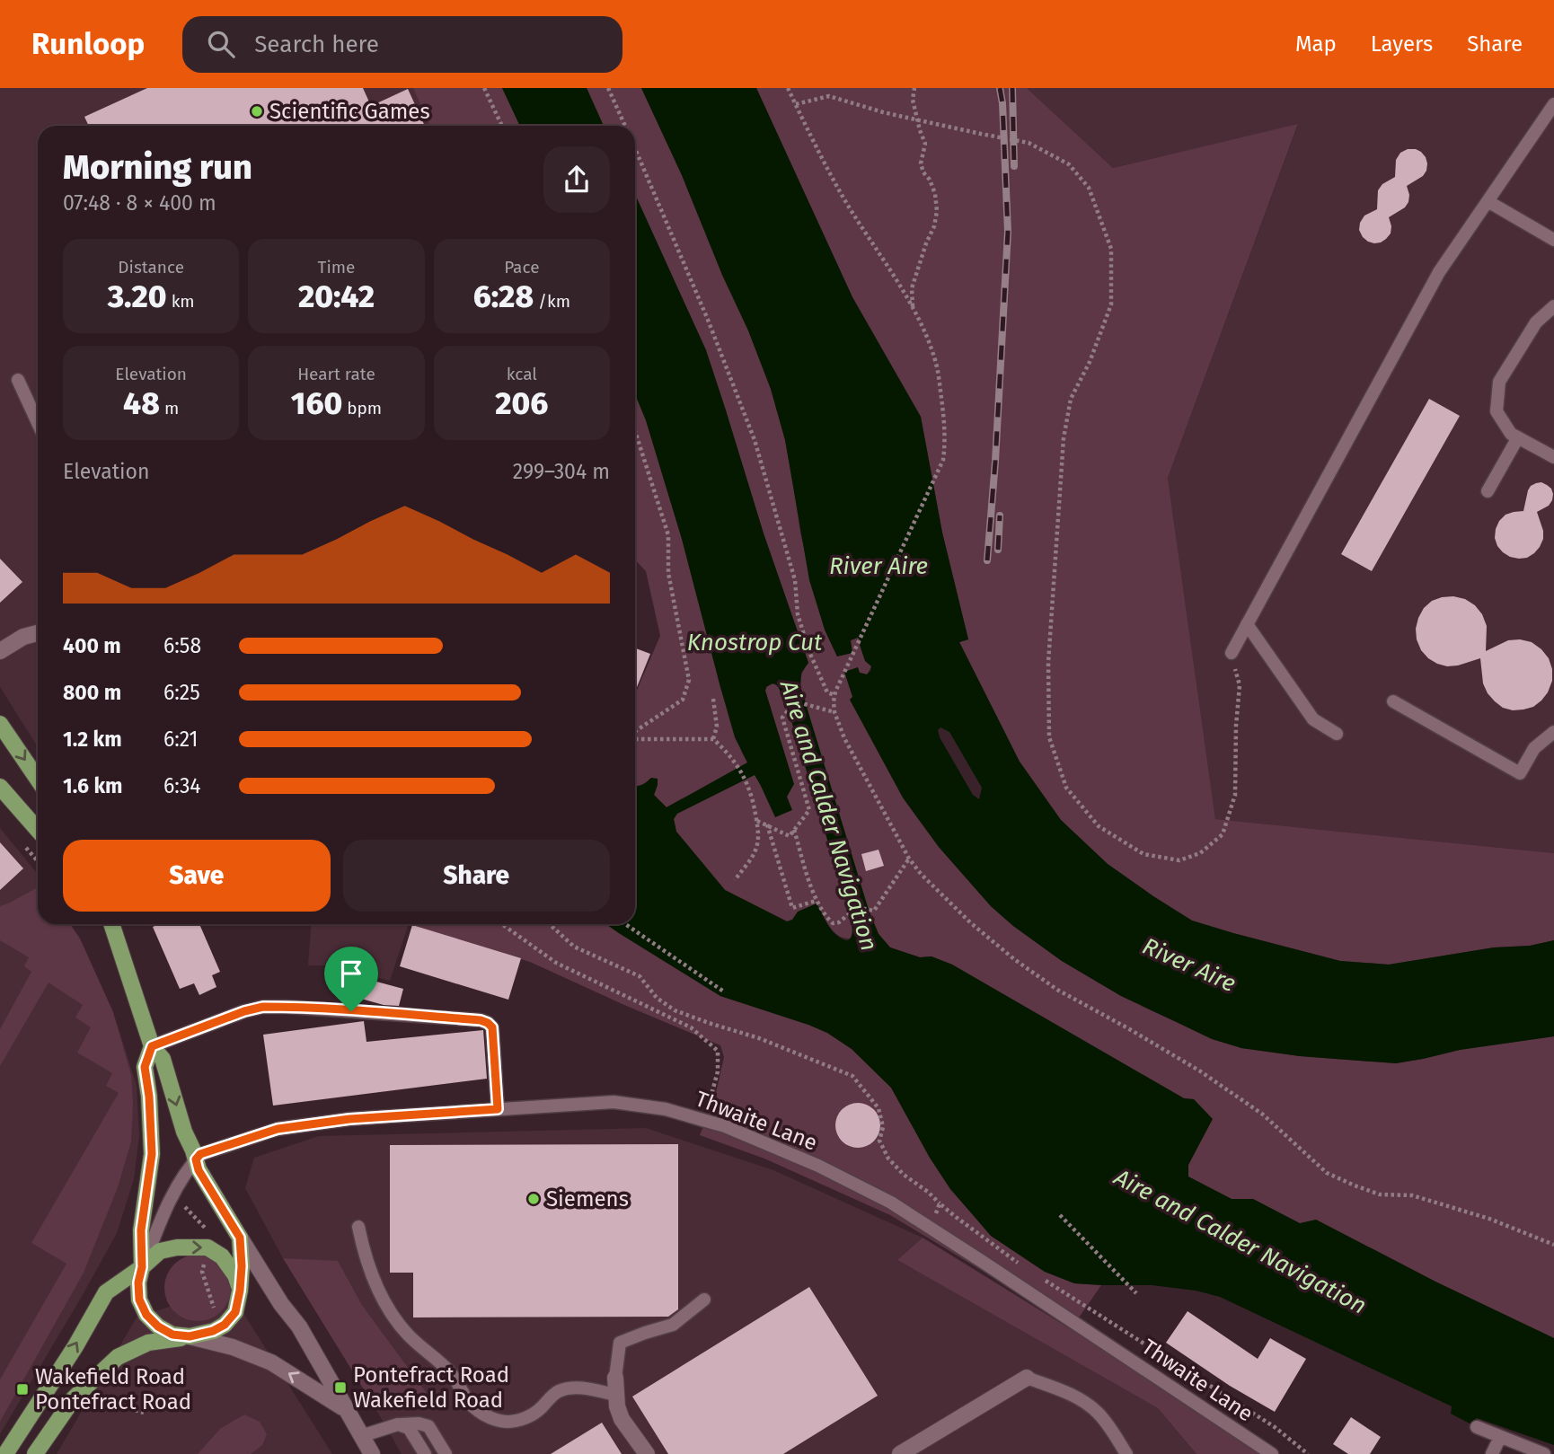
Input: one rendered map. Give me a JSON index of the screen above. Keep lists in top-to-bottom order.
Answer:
{
  "streets": {
    "lane": ["Thwaite Lane"]
  },
  "water": ["River Aire", "Knostrop Cut", "Aire and Calder Navigation"],
  "places": {
    "other": ["Scientific Games", "Siemens"],
    "transit": ["Pontefract Road Wakefield Road", "Wakefield Road Pontefract Road"]
  },
  "page": {
    "header": "Runloop",
    "search": "Search here",
    "nav": ["Map", "Layers", "Share"],
    "heading": ["Morning run", "07:48 · 8 × 400 m"],
    "stats": [
      ["Distance", "3.20 km"],
      ["Time", "20:42"],
      ["Pace", "6:28 /km"],
      ["Elevation", "48 m"],
      ["Heart rate", "160 bpm"],
      ["kcal", "206"]
    ],
    "chart": ["Elevation", "299–304 m"],
    "list": [
      {
        "name": "400 m",
        "note": "6:58"
      },
      {
        "name": "800 m",
        "note": "6:25"
      },
      {
        "name": "1.2 km",
        "note": "6:21"
      },
      {
        "name": "1.6 km",
        "note": "6:34"
      }
    ],
    "buttons": ["Save", "Share"]
  }
}
